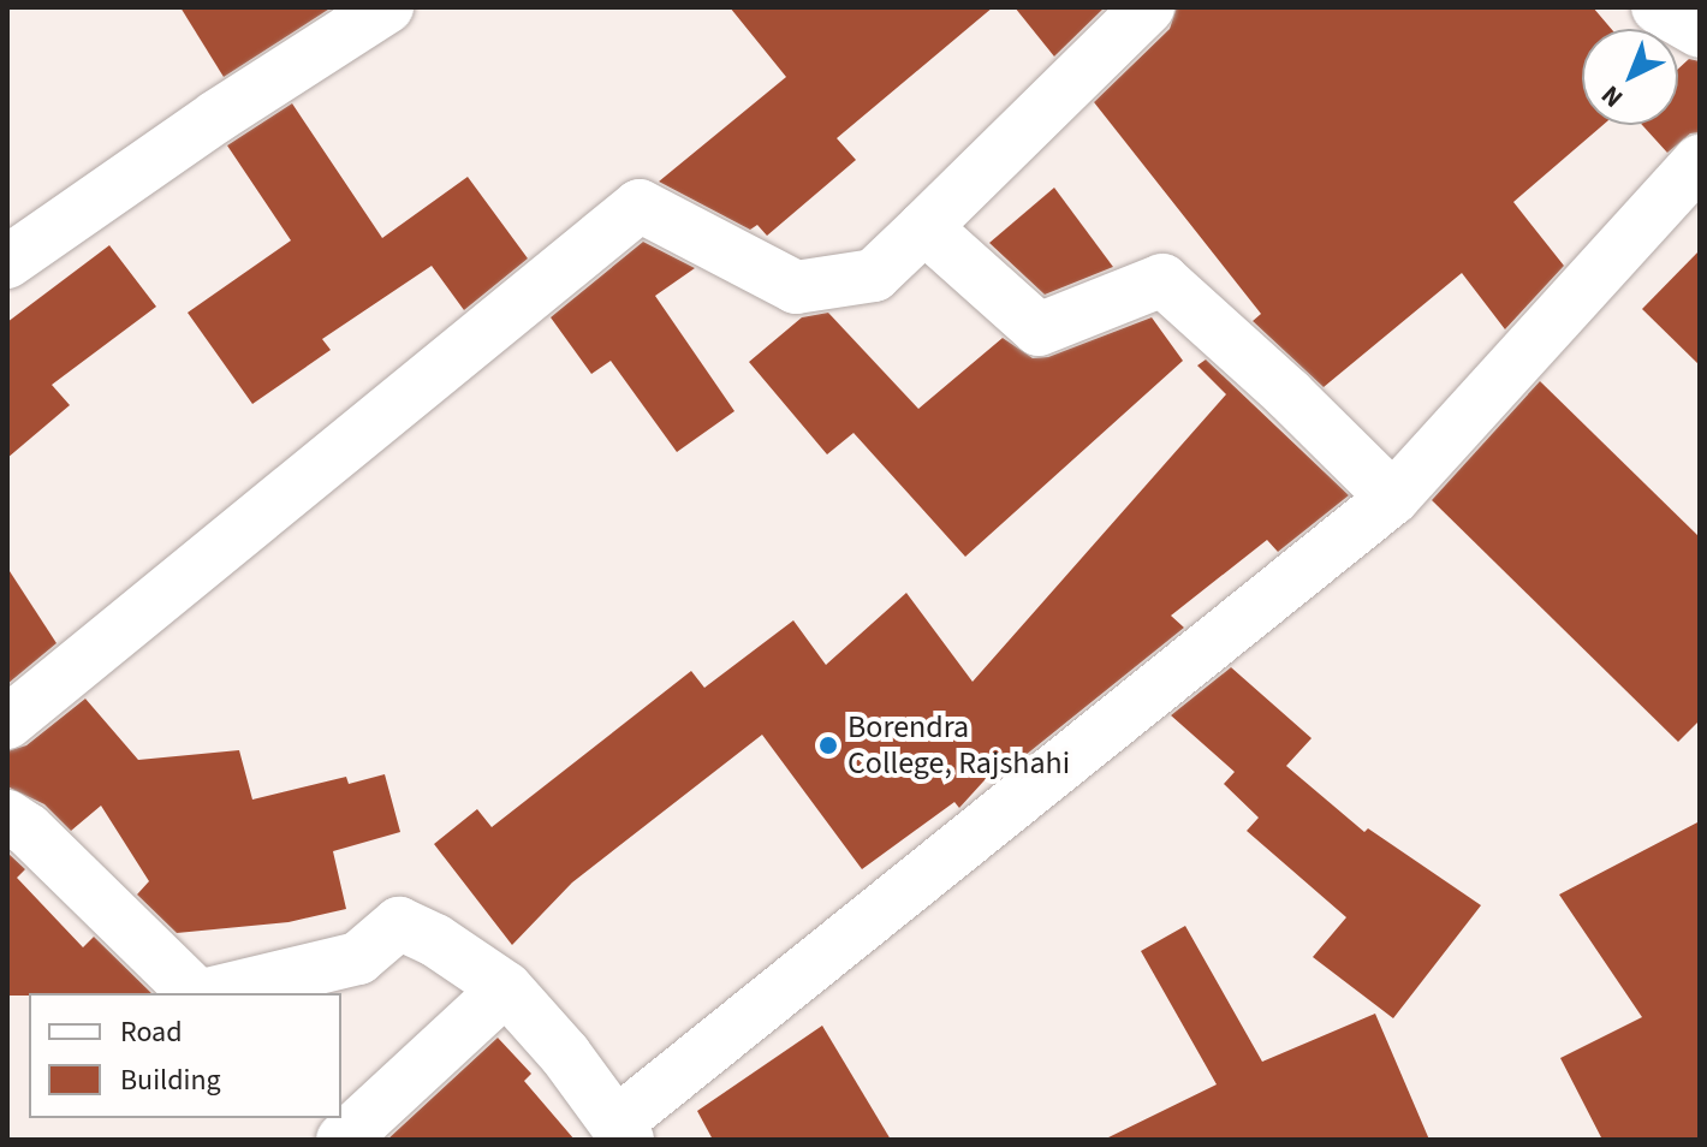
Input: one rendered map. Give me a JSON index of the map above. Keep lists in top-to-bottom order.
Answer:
{
  "places": ["Borendra College, Rajshahi"],
  "legend": ["Road", "Building"],
  "north": "bottom left"
}
